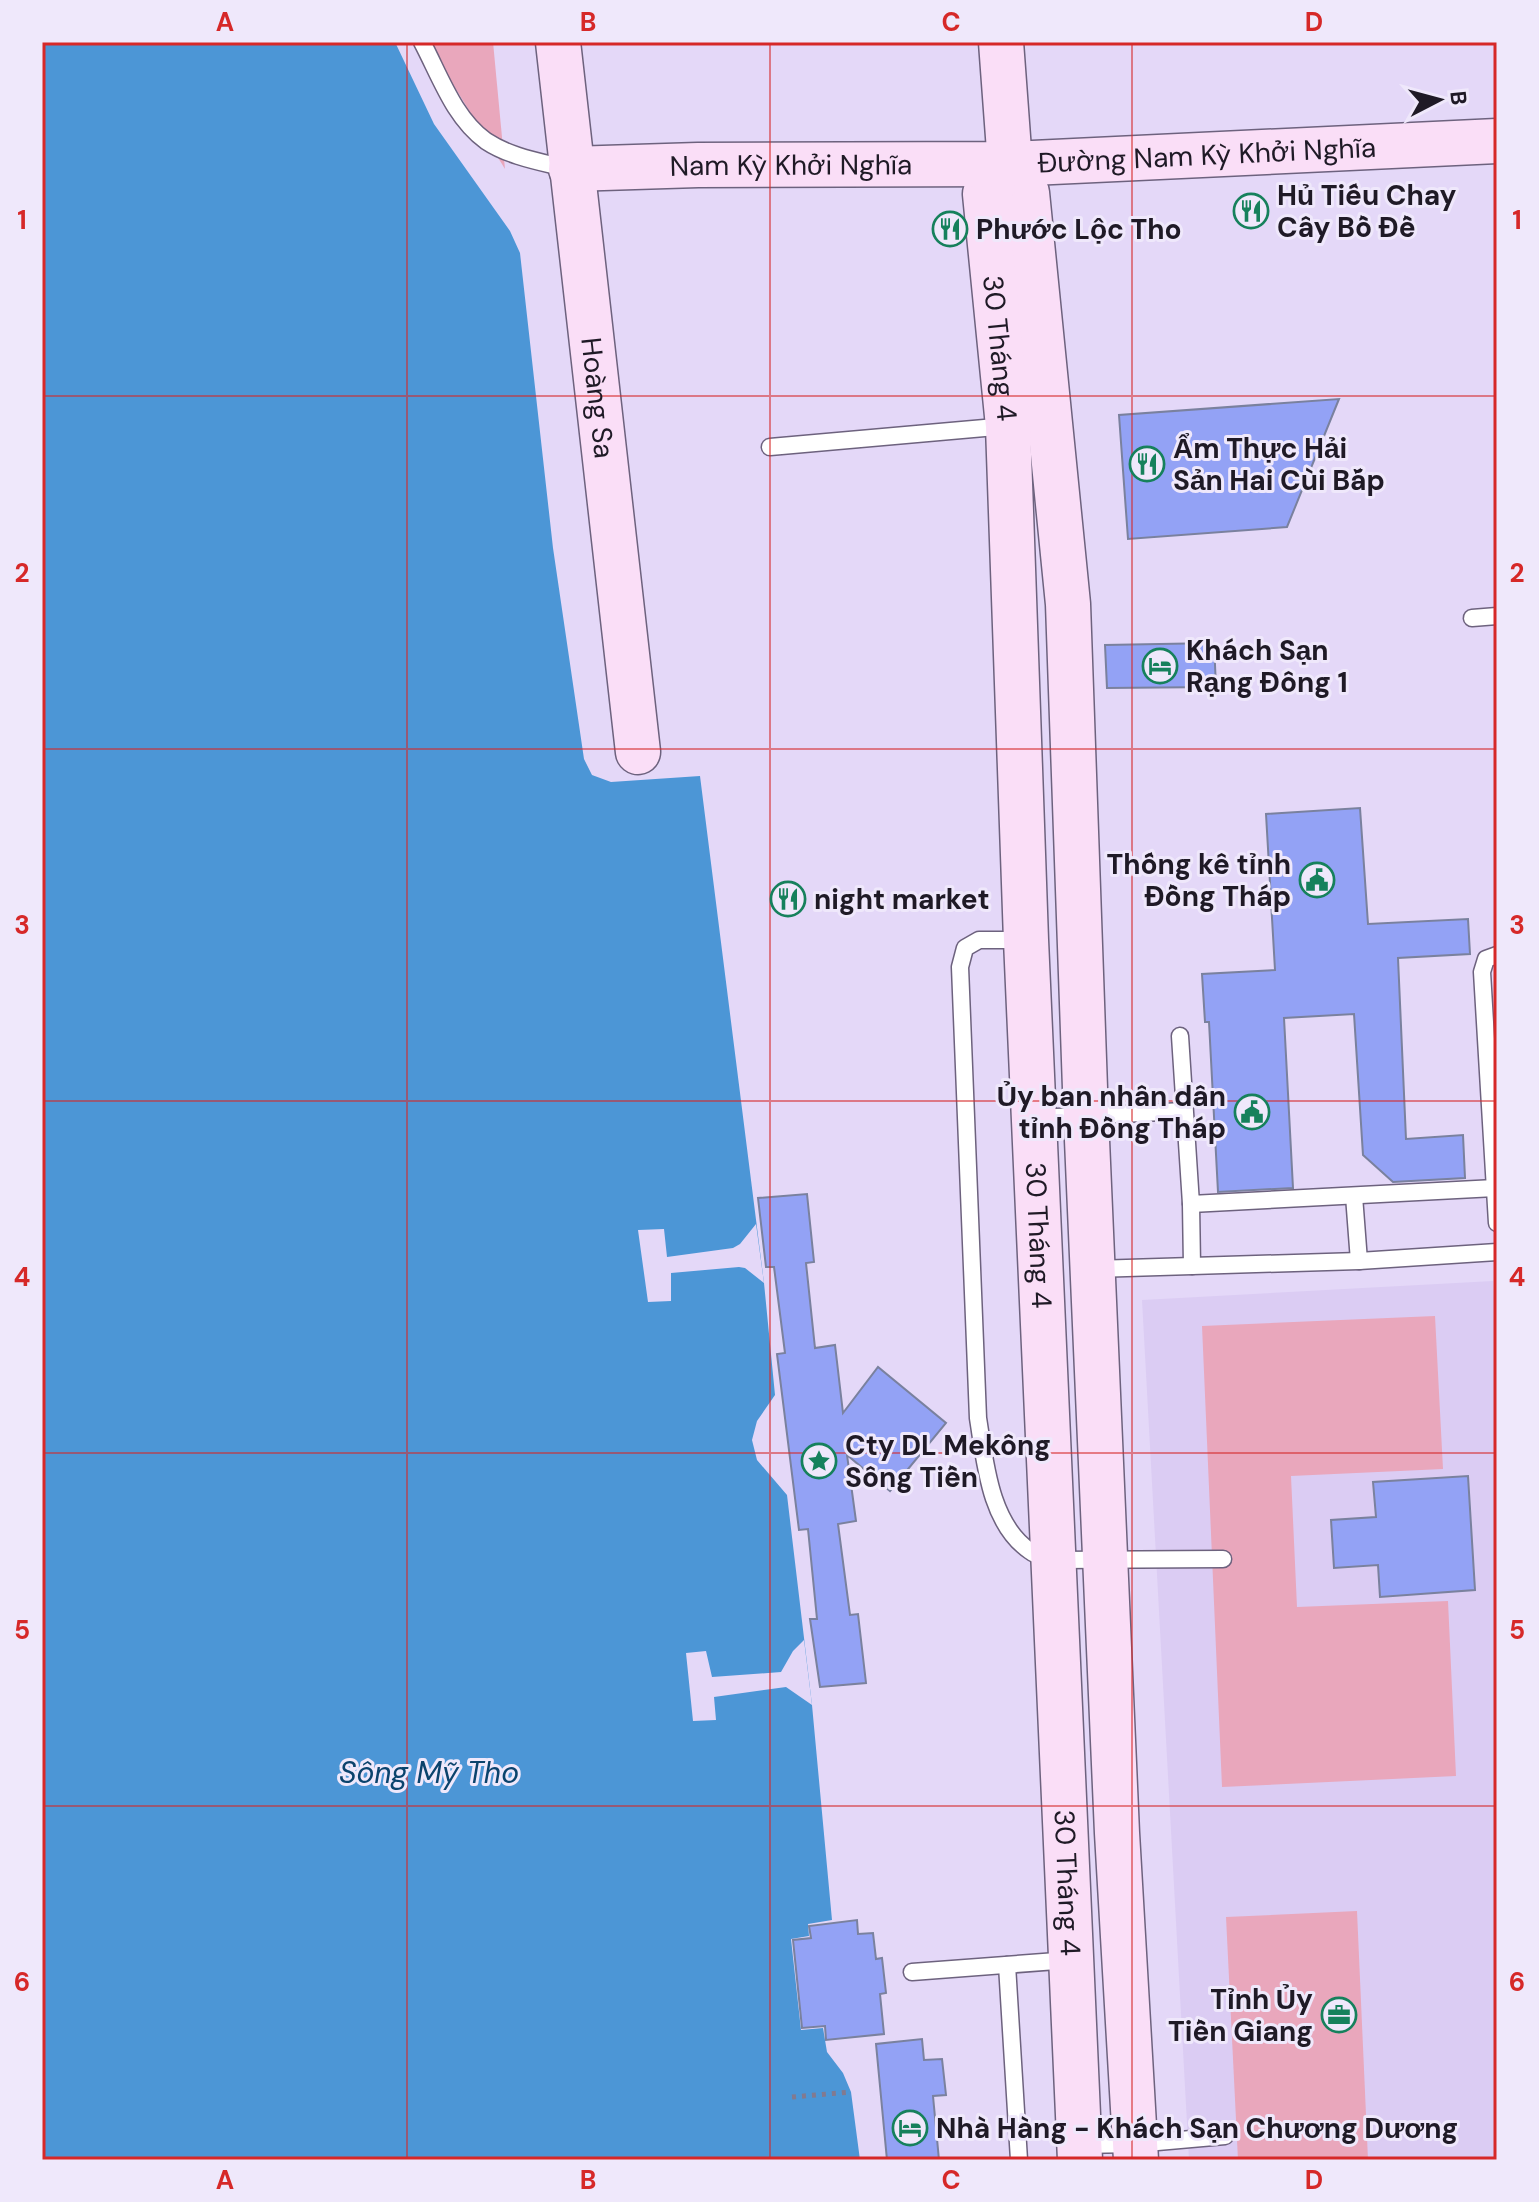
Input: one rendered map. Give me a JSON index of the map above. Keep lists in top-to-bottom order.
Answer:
{
  "streets": {
    "main road": [
      "Đường Nam Kỳ Khởi Nghĩa",
      "Nam Kỳ Khởi Nghĩa",
      "30 Tháng 4",
      "Hoàng Sa"
    ]
  },
  "crossings": [
    ["Đường Nam Kỳ Khởi Nghĩa", "Nam Kỳ Khởi Nghĩa"],
    ["Đường Nam Kỳ Khởi Nghĩa", "30 Tháng 4"],
    ["Nam Kỳ Khởi Nghĩa", "30 Tháng 4"],
    ["Nam Kỳ Khởi Nghĩa", "Hoàng Sa"]
  ],
  "water": ["Sông Mỹ Tho"],
  "places": {
    "restaurant": [
      "Hủ Tiếu Chay Cây Bồ Đề",
      "Phước Lộc Tho",
      "Ẩm Thực Hải Sản Hai Cùi Bắp",
      "night market"
    ],
    "hotel": ["Khách Sạn Rạng Đông 1", "Nhà Hàng - Khách Sạn Chương Dương"],
    "public building": ["Thống kê tỉnh Đồng Tháp", "Ủy ban nhân dân tỉnh Đồng Tháp"],
    "place": ["Cty DL Mekông Sông Tiền"],
    "office": ["Tỉnh Ủy Tiền Giang"]
  },
  "north": "right",
  "grid": {
    "columns": [
      "A",
      "B",
      "C",
      "D"
    ],
    "rows": [
      "1",
      "2",
      "3",
      "4",
      "5",
      "6"
    ]
  }
}
